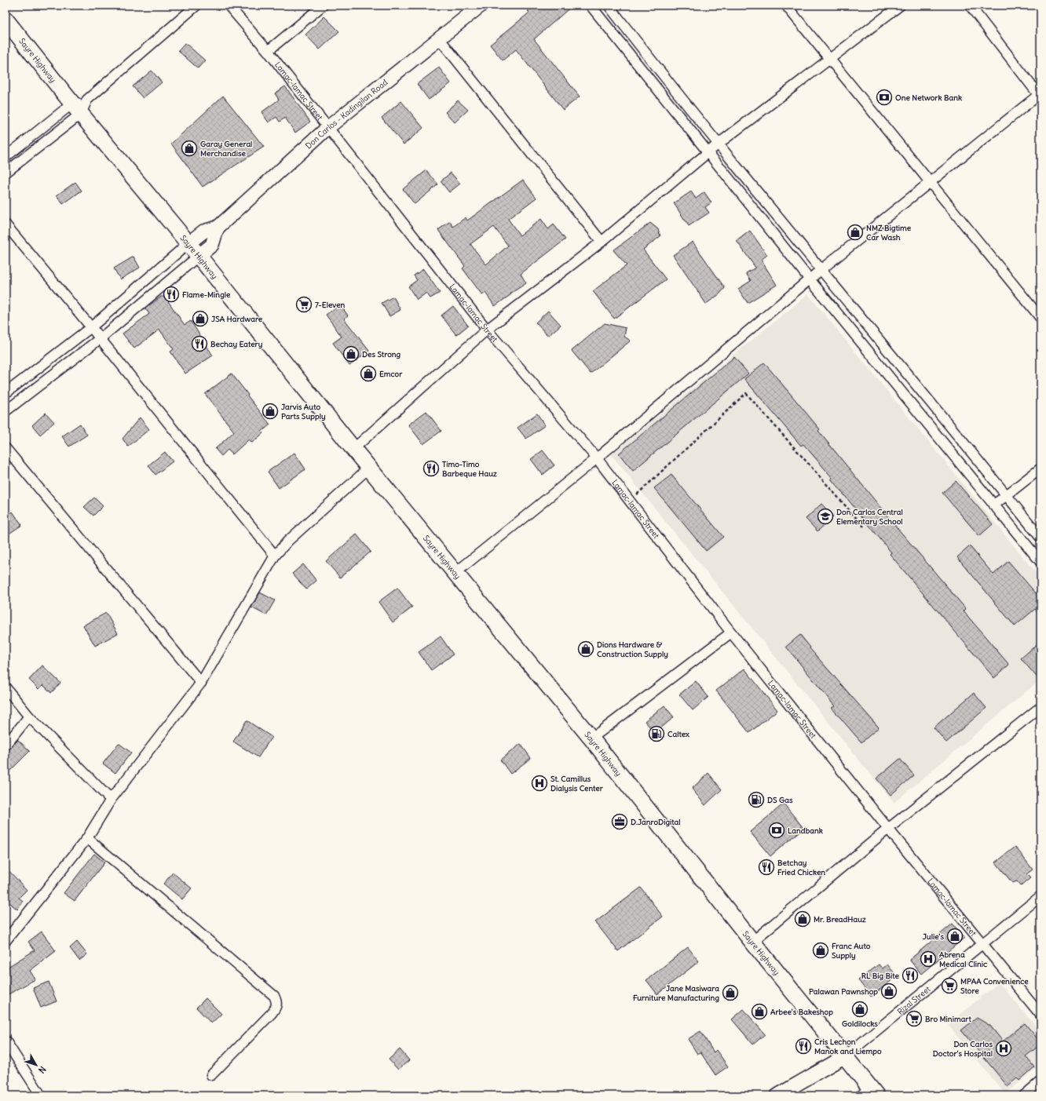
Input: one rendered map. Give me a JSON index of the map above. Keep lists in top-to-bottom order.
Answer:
{
  "streets": {
    "highway": ["Sayre Highway"],
    "main road": ["Don Carlos - Kadingilan Road"],
    "street": ["Lamac-lamac Street", "Rizal Street"]
  },
  "crossings": [
    ["Sayre Highway", "Rizal Street"],
    ["Lamac-lamac Street", "Don Carlos - Kadingilan Road"],
    ["Lamac-lamac Street", "Rizal Street"]
  ],
  "places": {
    "bank": ["One Network Bank", "Landbank"],
    "shop": [
      "Garay General Merchandise",
      "NMZ Bigtime Car Wash",
      "JSA Hardware",
      "Des Strong",
      "Emcor",
      "Jarvis Auto Parts Supply",
      "Dions Hardware & Construction Supply",
      "Mr. BreadHauz",
      "Julie's",
      "Franc Auto Supply",
      "Palawan Pawnshop",
      "Jane Masiwara Furniture Manufacturing",
      "Goldilocks",
      "Arbee's Bakeshop"
    ],
    "restaurant": [
      "Flame-Mingle",
      "Bechay Eatery",
      "Timo-Timo Barbeque Hauz",
      "Betchay Fried Chicken",
      "RL Big Bite",
      "Cris Lechon Manok and Liempo"
    ],
    "supermarket": ["7-Eleven", "MPAA Convenience Store", "Bro Minimart"],
    "school or university": ["Don Carlos Central Elementary School"],
    "fuel station": ["Caltex", "DS Gas"],
    "hospital": ["St. Camillus Dialysis Center", "Abrena Medical Clinic", "Don Carlos Doctor's Hospital"],
    "office": ["D.JanroDigital"]
  },
  "north": "bottom right"
}
